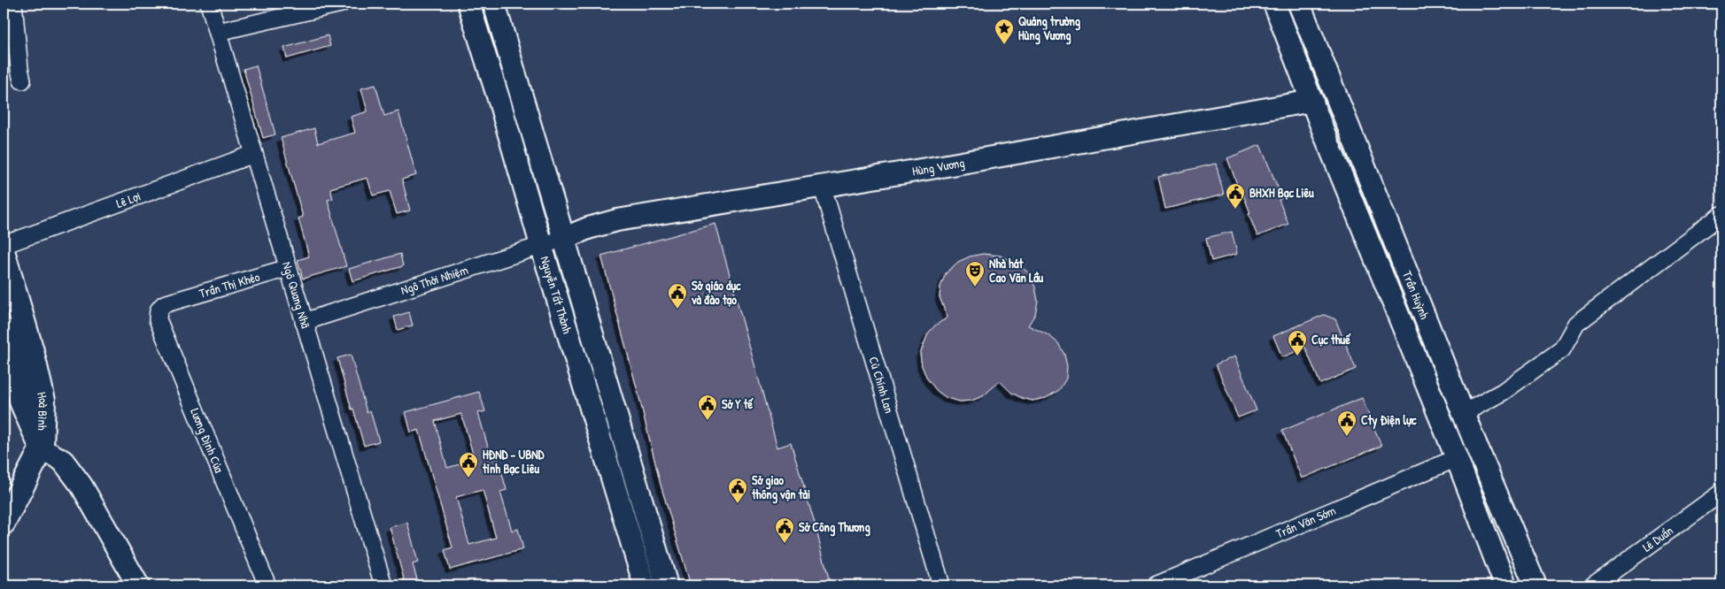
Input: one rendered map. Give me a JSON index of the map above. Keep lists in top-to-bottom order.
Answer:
{
  "streets": {
    "main road": ["Hoà Bình"],
    "street": [
      "Hùng Vương",
      "Lê Lợi",
      "Ngô Thời Nhiệm",
      "Trần Thị Khéo",
      "Ngô Quang Nhã",
      "Nguyễn Tất Thành",
      "Trần Huỳnh",
      "Cù Chính Lan",
      "Lương Định Của",
      "Trần Văn Sớm",
      "Lê Duẩn"
    ]
  },
  "crossings": [
    ["Hùng Vương", "Ngô Thời Nhiệm"],
    ["Hùng Vương", "Nguyễn Tất Thành"],
    ["Hùng Vương", "Trần Huỳnh"],
    ["Hùng Vương", "Cù Chính Lan"],
    ["Lê Lợi", "Ngô Quang Nhã"],
    ["Ngô Thời Nhiệm", "Ngô Quang Nhã"],
    ["Ngô Thời Nhiệm", "Nguyễn Tất Thành"],
    ["Trần Thị Khéo", "Ngô Quang Nhã"],
    ["Trần Thị Khéo", "Lương Định Của"],
    ["Trần Huỳnh", "Trần Văn Sớm"]
  ],
  "places": {
    "place": ["Quảng trường Hùng Vương"],
    "public building": [
      "BHXH Bạc Liêu",
      "Sở giáo dục và đào tạo",
      "Cục thuế",
      "Sở Y tế",
      "Cty Điện lực",
      "HĐND - UBND tỉnh Bạc Liêu",
      "Sở giao thông vận tải",
      "Sở Công Thương"
    ],
    "theatre": ["Nhà hát Cao Văn Lầu"]
  }
}
